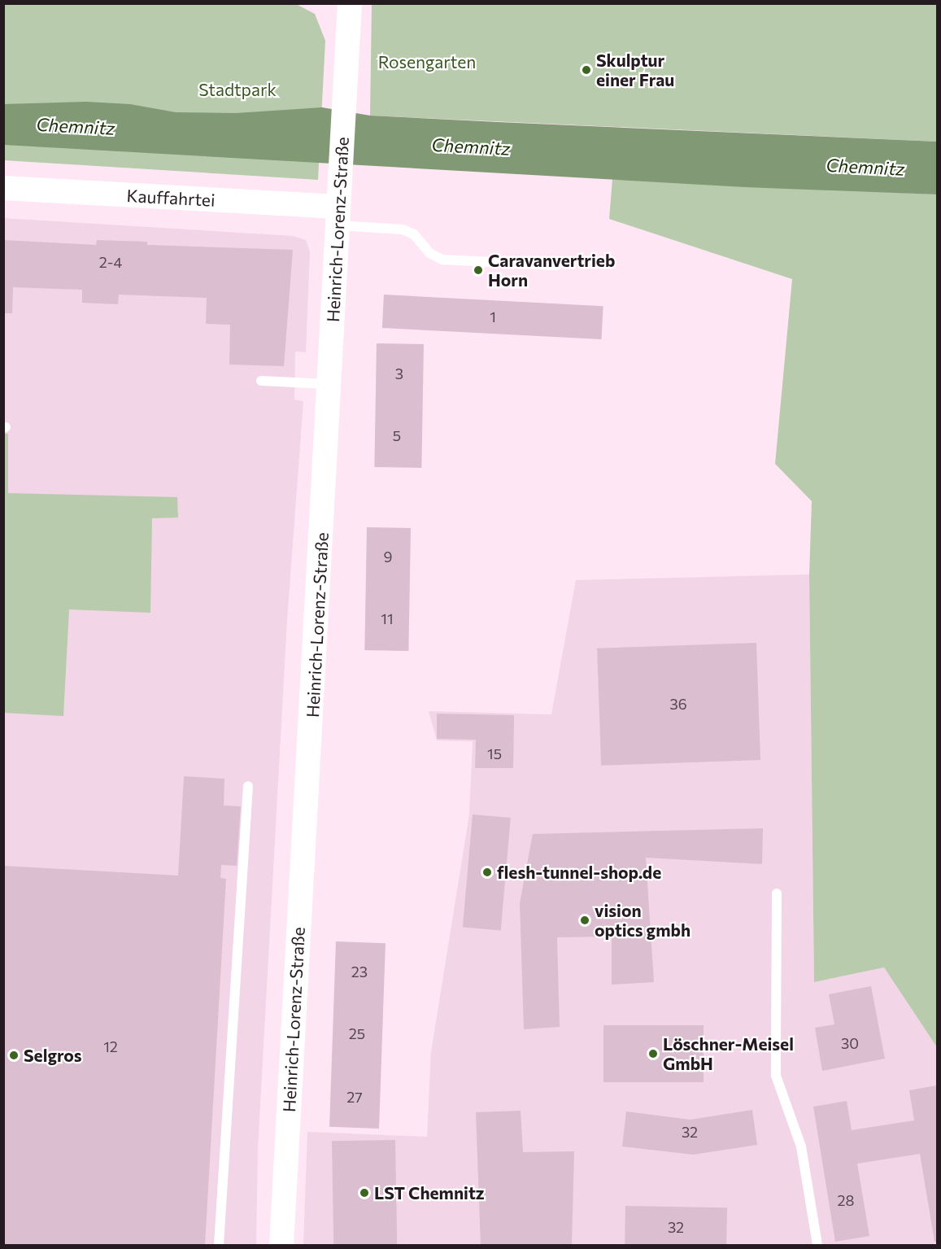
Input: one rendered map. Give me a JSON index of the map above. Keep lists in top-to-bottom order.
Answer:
{
  "streets": {
    "street": ["Kauffahrtei", "Heinrich-Lorenz-Straße"]
  },
  "crossings": [
    ["Kauffahrtei", "Heinrich-Lorenz-Straße"]
  ],
  "water": ["Chemnitz"],
  "parks": ["Rosengarten", "Stadtpark"],
  "places": [
    "Skulptur einer Frau",
    "Caravanvertrieb Horn",
    "flesh-tunnel-shop.de",
    "vision optics gmbh",
    "Löschner-Meisel GmbH",
    "Selgros",
    "LST Chemnitz"
  ],
  "house_numbers": [
    "2-4",
    "1",
    "3",
    "5",
    "9",
    "11",
    "36",
    "15",
    "23",
    "25",
    "30",
    "12",
    "27",
    "32",
    "28",
    "32"
  ]
}
